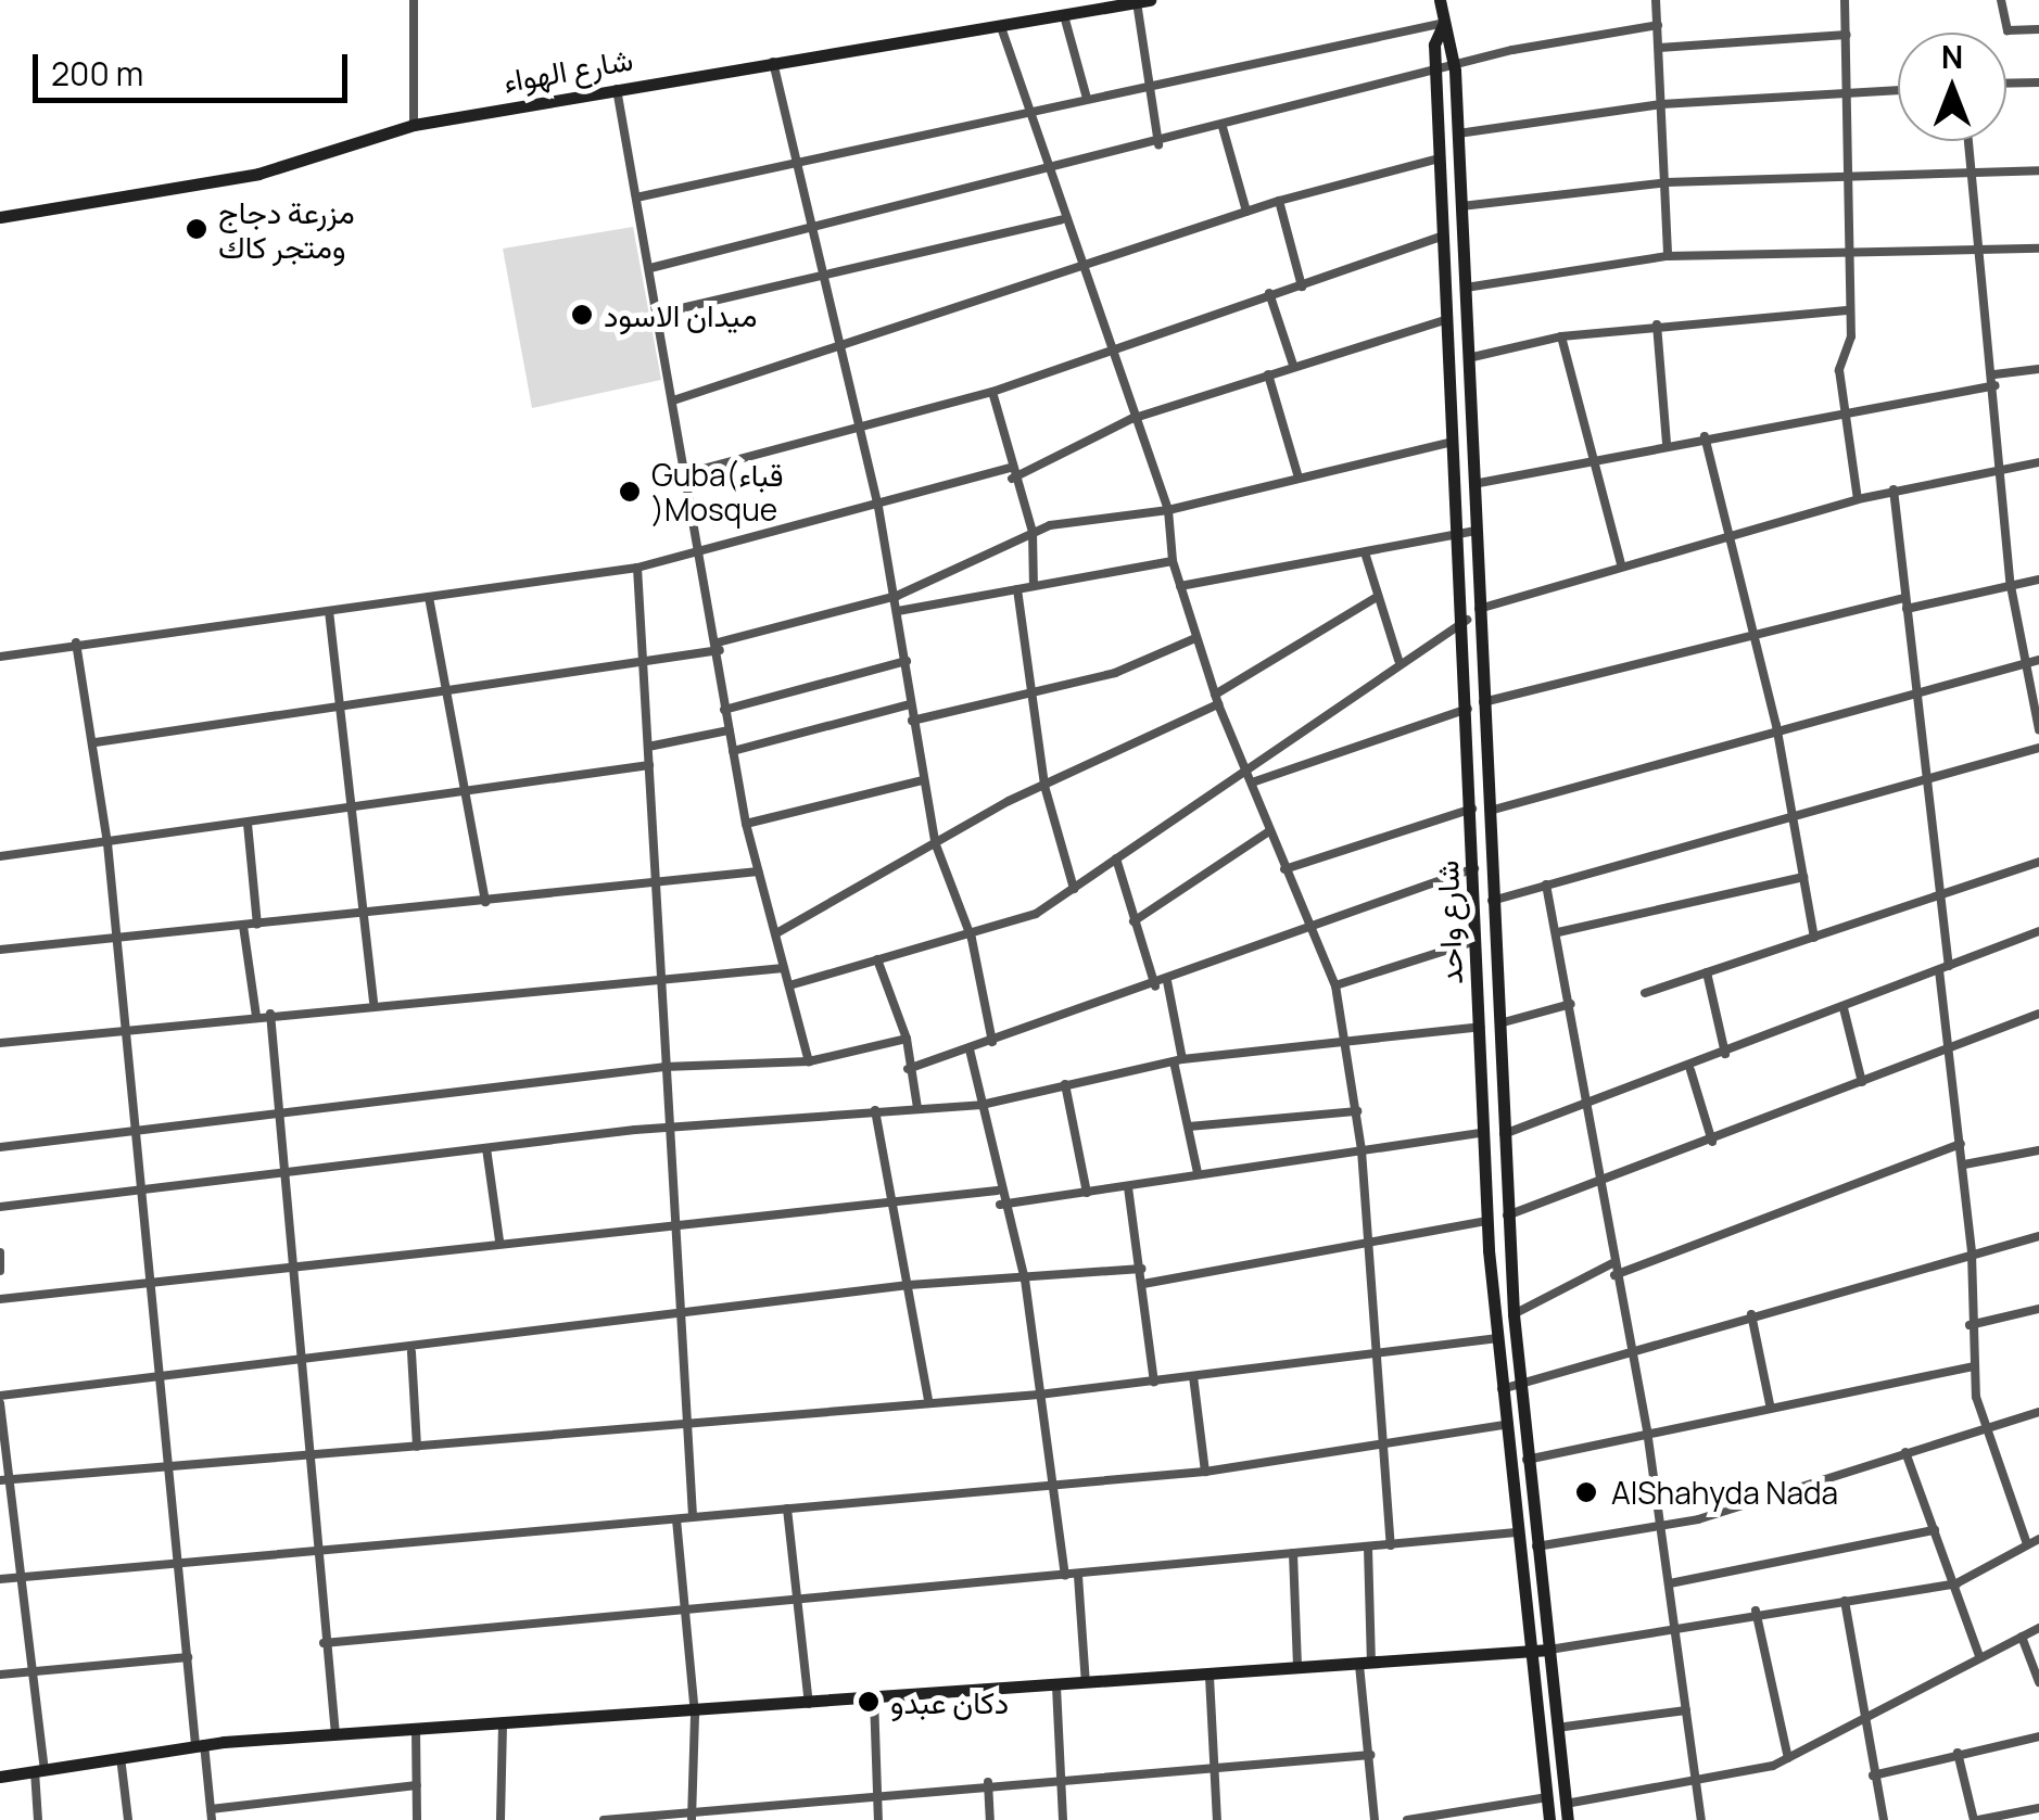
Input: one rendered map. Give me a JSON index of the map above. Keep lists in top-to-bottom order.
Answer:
{
  "streets": {
    "street": ["شارع الهواء", "شارع واحد"]
  },
  "places": [
    "مزرعة دجاج ومتجر كاك",
    "ميدان الاسود",
    "Guba(قباء )Mosque",
    "AlShahyda Nada",
    "دكان عبدو"
  ],
  "scale_bar": "200 m",
  "north": "top"
}
